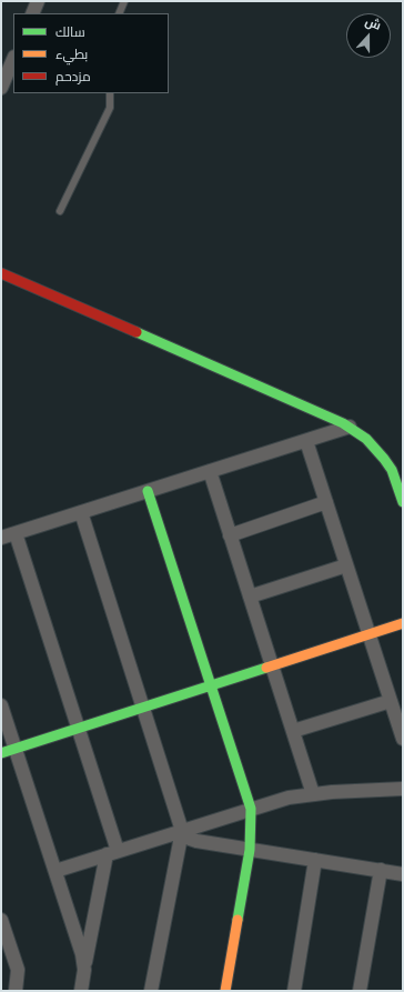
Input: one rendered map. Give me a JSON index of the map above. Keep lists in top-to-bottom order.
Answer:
{
  "legend": ["سالك", "بطيء", "مزدحم"],
  "north": "top"
}
